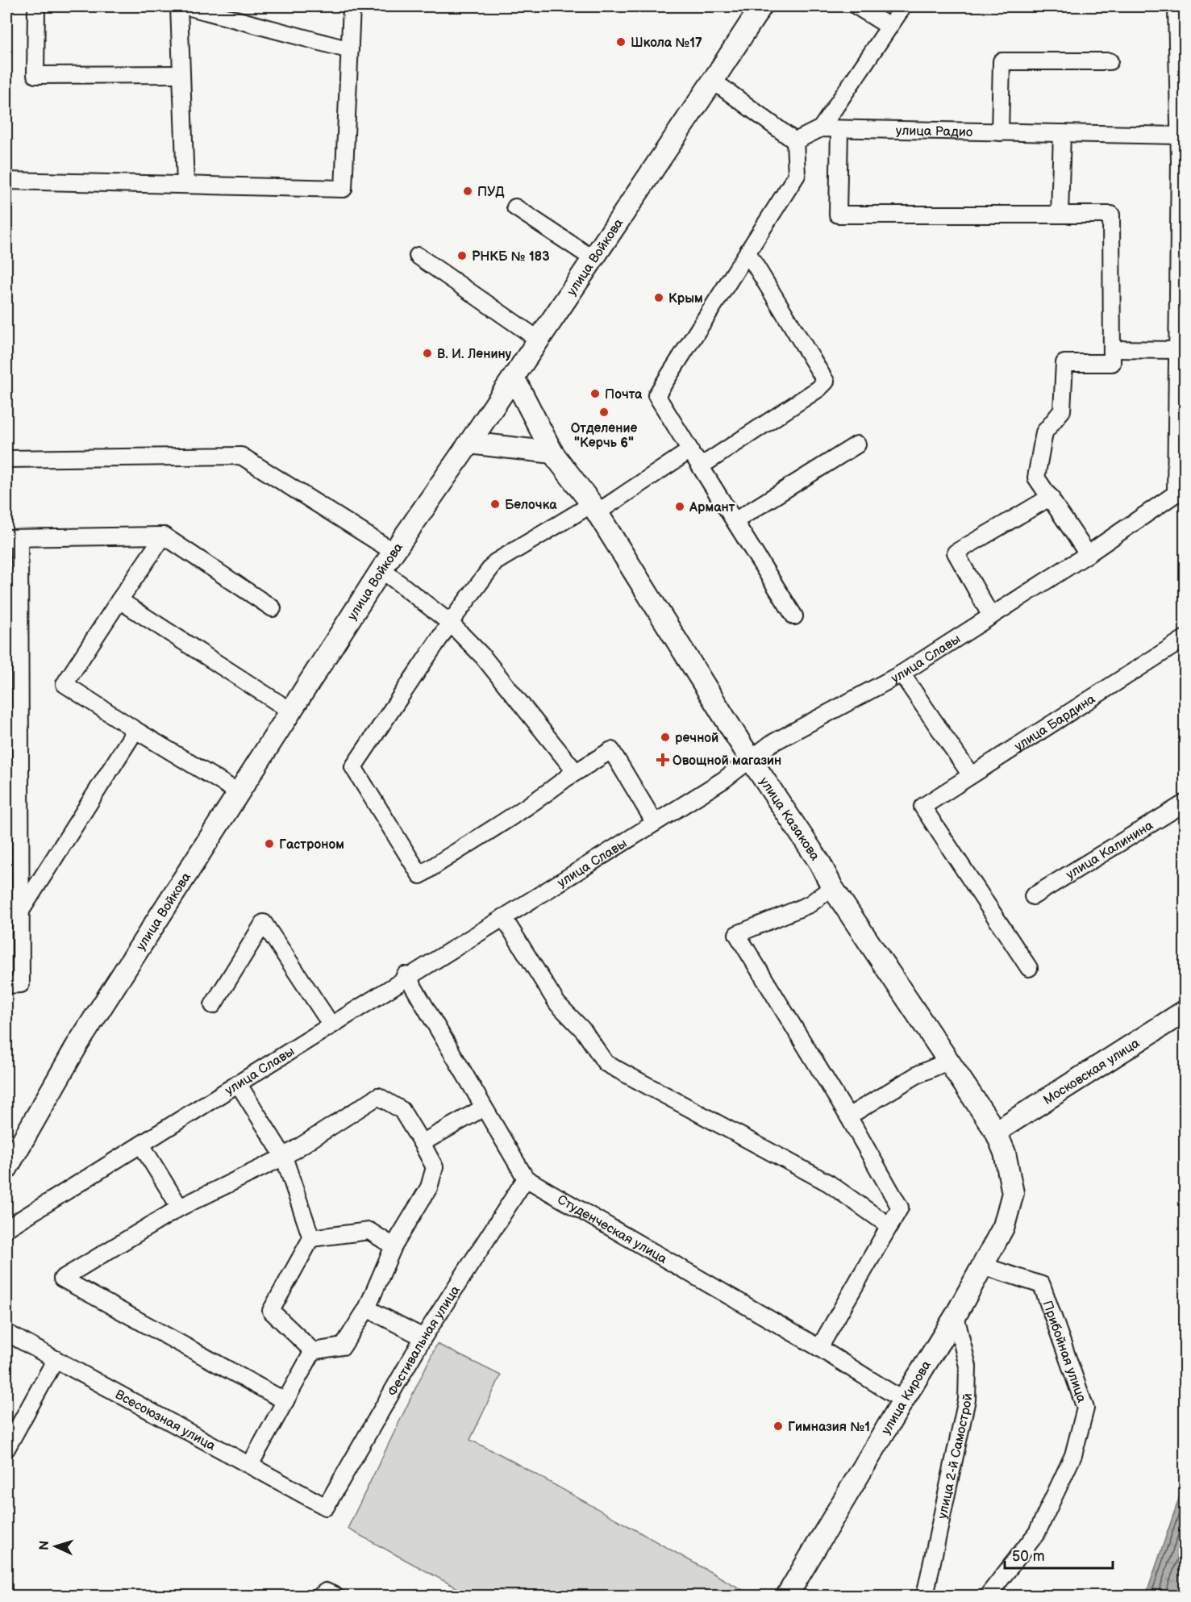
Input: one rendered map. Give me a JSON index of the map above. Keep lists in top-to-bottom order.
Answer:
{
  "streets": {
    "main road": [
      "улица Войкова",
      "улица Казакова",
      "Московская улица",
      "улица Кирова"
    ],
    "street": [
      "улица Радио",
      "улица Славы",
      "улица Бардина",
      "улица Калинина",
      "Студенческая улица",
      "Фестивальная улица",
      "Прибойная улица",
      "Всесоюзная улица",
      "улица 2-й Самострой"
    ]
  },
  "crossings": [
    ["улица Войкова", "улица Казакова"],
    ["улица Славы", "улица Казакова"],
    ["улица Славы", "Студенческая улица"],
    ["улица Казакова", "Московская улица"],
    ["улица Казакова", "улица Кирова"],
    ["Студенческая улица", "Фестивальная улица"],
    ["Студенческая улица", "улица Кирова"],
    ["Фестивальная улица", "Всесоюзная улица"],
    ["Прибойная улица", "улица Кирова"],
    ["улица Кирова", "улица 2-й Самострой"]
  ],
  "places": {
    "other": [
      "Школа №17",
      "ПУД",
      "РНКБ № 183",
      "Крым",
      "В. И. Ленину",
      "Почта",
      "Отделение \"Керчь 6\"",
      "Белочка",
      "Армант",
      "речной",
      "Гастроном",
      "Гимназия №1"
    ],
    "health": ["Овощной магазин"]
  },
  "scale_bar": "50 m",
  "north": "left"
}
